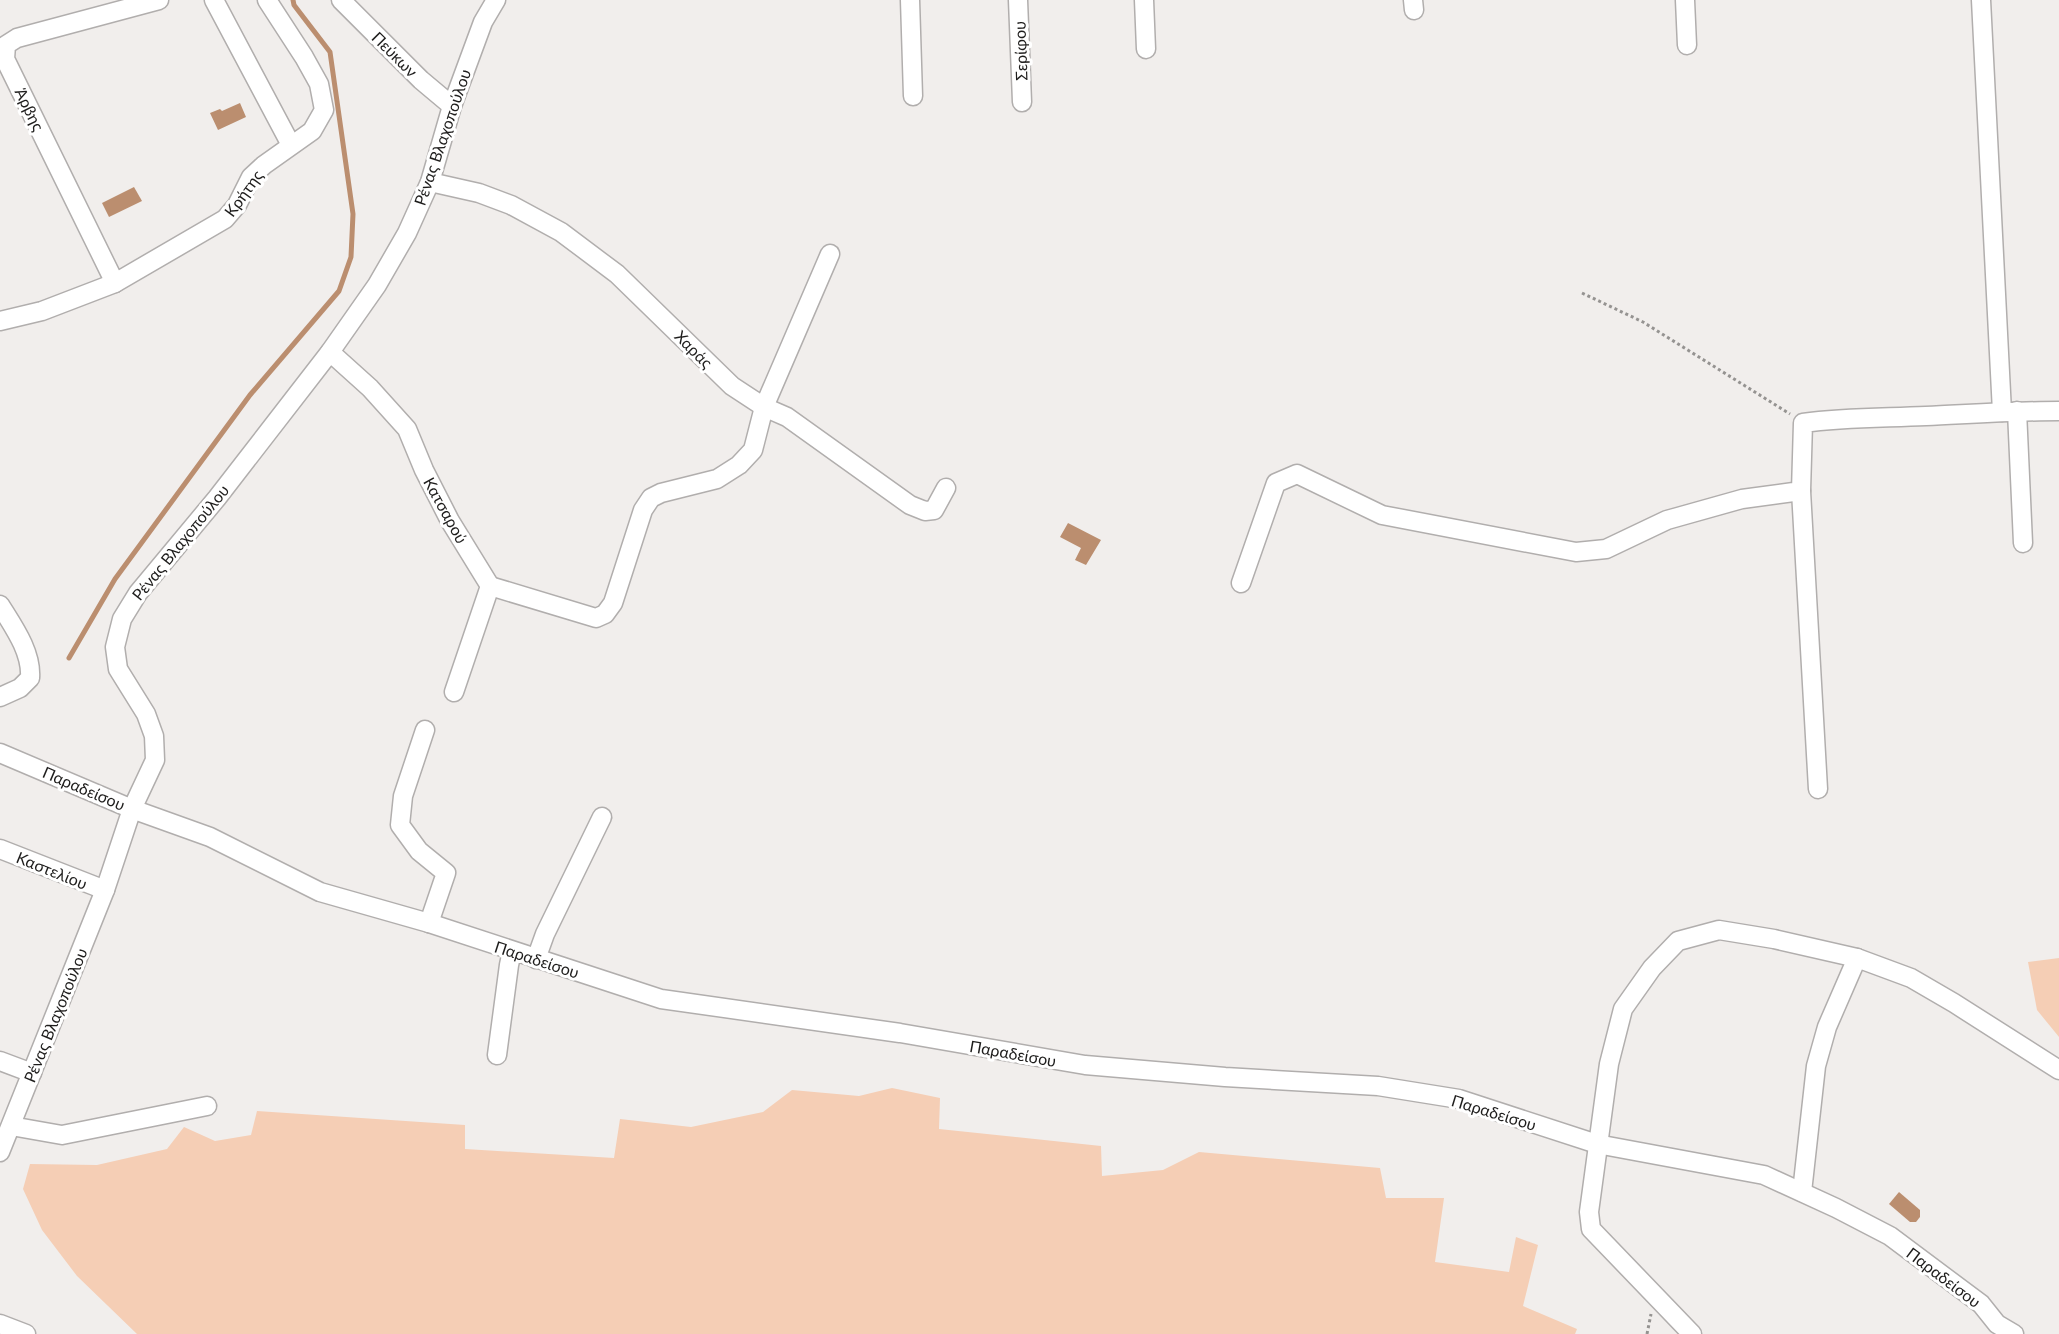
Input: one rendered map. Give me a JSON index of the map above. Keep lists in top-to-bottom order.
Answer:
{
  "streets": {
    "street": [
      "Σερίφου",
      "Πεύκων",
      "Άρβης",
      "Ρένας Βλαχοπούλου",
      "Κρήτης",
      "Χαράς",
      "Κατσαρού",
      "Παραδείσου",
      "Καστελίου"
    ]
  },
  "crossings": [
    ["Πεύκων", "Ρένας Βλαχοπούλου"],
    ["Άρβης", "Κρήτης"],
    ["Ρένας Βλαχοπούλου", "Χαράς"],
    ["Ρένας Βλαχοπούλου", "Κατσαρού"],
    ["Ρένας Βλαχοπούλου", "Παραδείσου"],
    ["Ρένας Βλαχοπούλου", "Καστελίου"]
  ]
}
